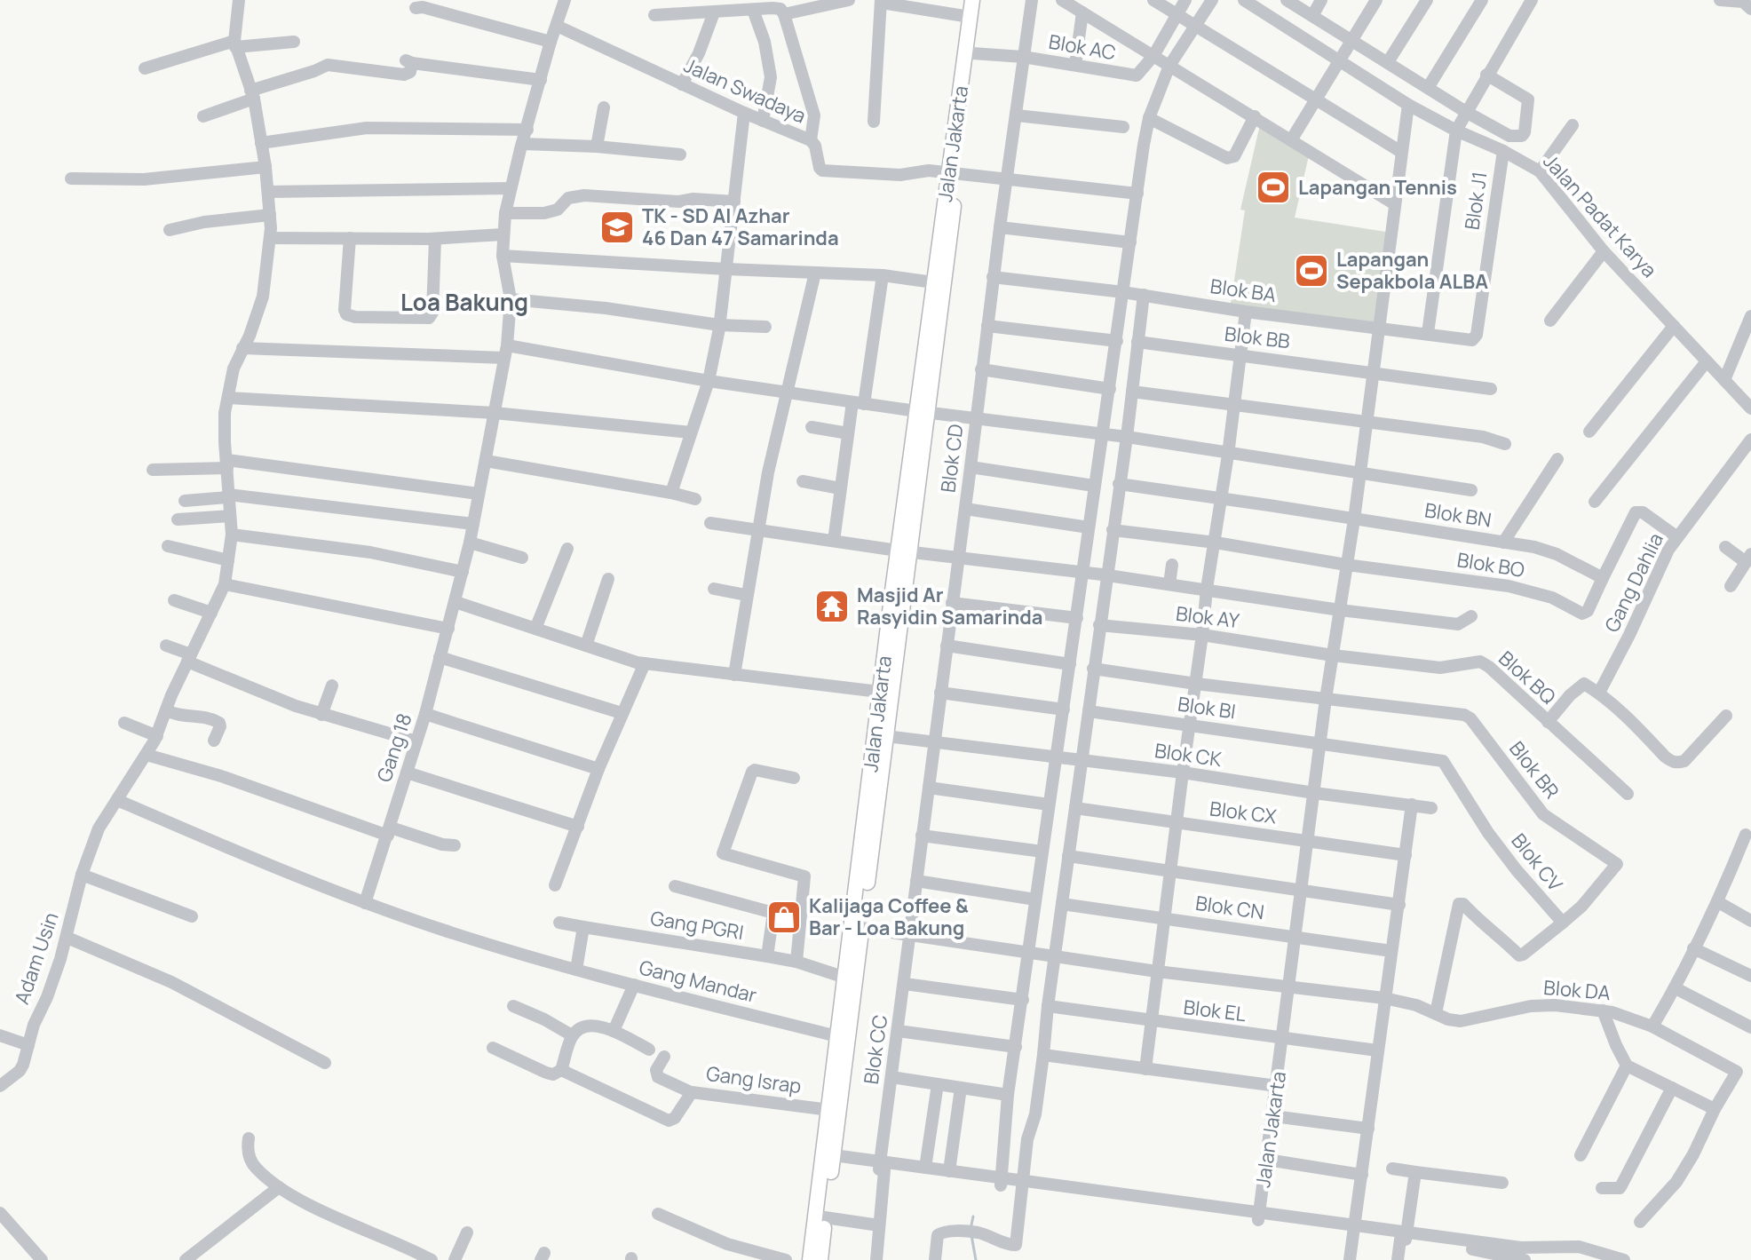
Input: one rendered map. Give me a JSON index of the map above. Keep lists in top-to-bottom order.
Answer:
{
  "streets": {
    "main road": ["Jalan Jakarta"],
    "street": [
      "Blok AC",
      "Jalan Swadaya",
      "Blok J1",
      "Jalan Padat Karya",
      "Blok BA",
      "Blok BB",
      "Blok CD",
      "Blok BN",
      "Blok BO",
      "Gang Dahlia",
      "Blok AY",
      "Blok BQ",
      "Blok BI",
      "Gang 18",
      "Blok CK",
      "Blok BR",
      "Blok CX",
      "Blok CV",
      "Blok CN",
      "Gang PGRI",
      "Adam Usin",
      "Gang Mandar",
      "Blok DA",
      "Blok EL",
      "Blok CC",
      "Gang Israp"
    ]
  },
  "crossings": [
    ["Blok AC", "Jalan Jakarta"],
    ["Blok AC", "Blok CD"],
    ["Jalan Swadaya", "Jalan Jakarta"],
    ["Jalan Swadaya", "Gang 18"],
    ["Jalan Jakarta", "Jalan Padat Karya"],
    ["Jalan Jakarta", "Blok BA"],
    ["Jalan Jakarta", "Blok BB"],
    ["Jalan Jakarta", "Blok BN"],
    ["Jalan Jakarta", "Blok BO"],
    ["Jalan Jakarta", "Blok AY"],
    ["Jalan Jakarta", "Blok BQ"],
    ["Jalan Jakarta", "Blok BI"],
    ["Jalan Jakarta", "Blok CK"],
    ["Jalan Jakarta", "Blok BR"],
    ["Jalan Jakarta", "Blok CX"],
    ["Jalan Jakarta", "Blok CN"],
    ["Jalan Jakarta", "Gang PGRI"],
    ["Jalan Jakarta", "Gang Mandar"],
    ["Jalan Jakarta", "Blok DA"],
    ["Jalan Jakarta", "Blok EL"],
    ["Jalan Jakarta", "Gang Israp"],
    ["Blok J1", "Jalan Padat Karya"],
    ["Blok J1", "Blok BA"],
    ["Blok BA", "Blok CD"],
    ["Blok CD", "Blok DA"],
    ["Blok CD", "Blok CC"],
    ["Blok BN", "Blok BO"],
    ["Blok AY", "Blok BQ"],
    ["Blok BI", "Blok CV"],
    ["Gang 18", "Gang Mandar"],
    ["Blok BR", "Blok CV"],
    ["Adam Usin", "Gang Mandar"],
    ["Blok DA", "Blok CC"]
  ],
  "districts": ["Loa Bakung"],
  "places": {
    "sports": ["Lapangan Tennis", "Lapangan Sepakbola ALBA"],
    "school or university": ["TK - SD Al Azhar 46 Dan 47 Samarinda"],
    "temple": ["Masjid Ar Rasyidin Samarinda"],
    "shop": ["Kalijaga Coffee & Bar - Loa Bakung"]
  }
}
